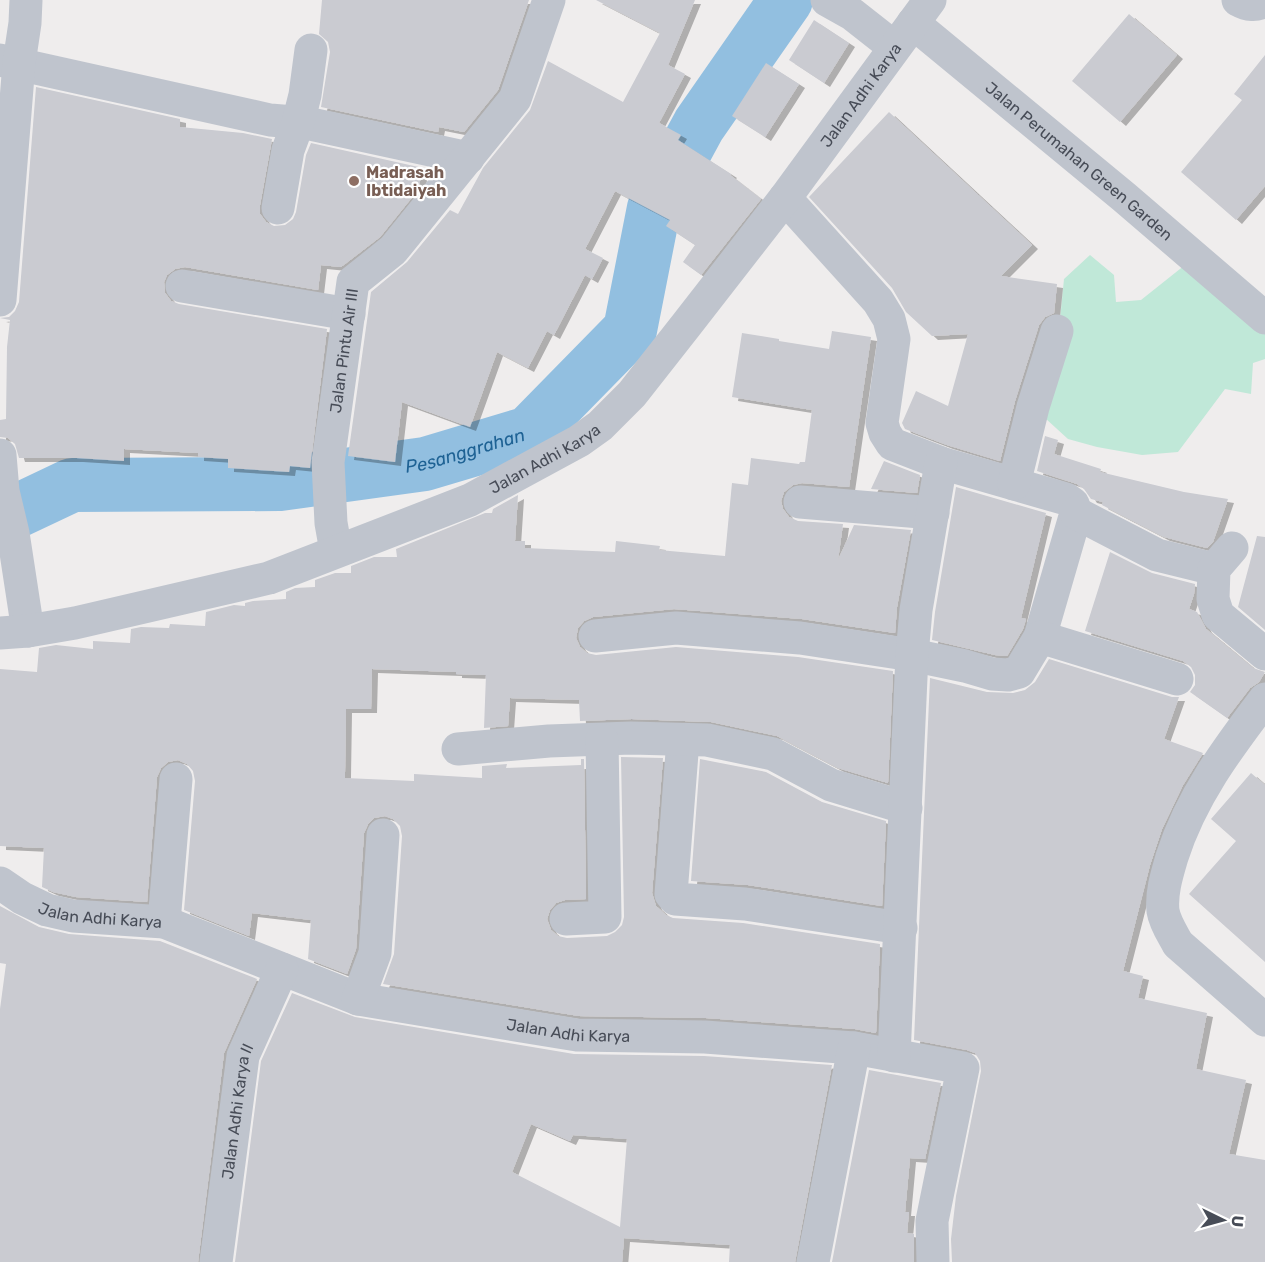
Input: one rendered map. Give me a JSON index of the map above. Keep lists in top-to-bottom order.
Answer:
{
  "streets": {
    "street": [
      "Jalan Adhi Karya",
      "Jalan Perumahan Green Garden",
      "Jalan Pintu Air III",
      "Jalan Adhi Karya II"
    ]
  },
  "crossings": [
    ["Jalan Adhi Karya", "Jalan Perumahan Green Garden"],
    ["Jalan Adhi Karya", "Jalan Pintu Air III"],
    ["Jalan Adhi Karya", "Jalan Adhi Karya II"]
  ],
  "water": ["Pesanggrahan"],
  "places": ["Madrasah Ibtidaiyah"],
  "north": "right"
}
